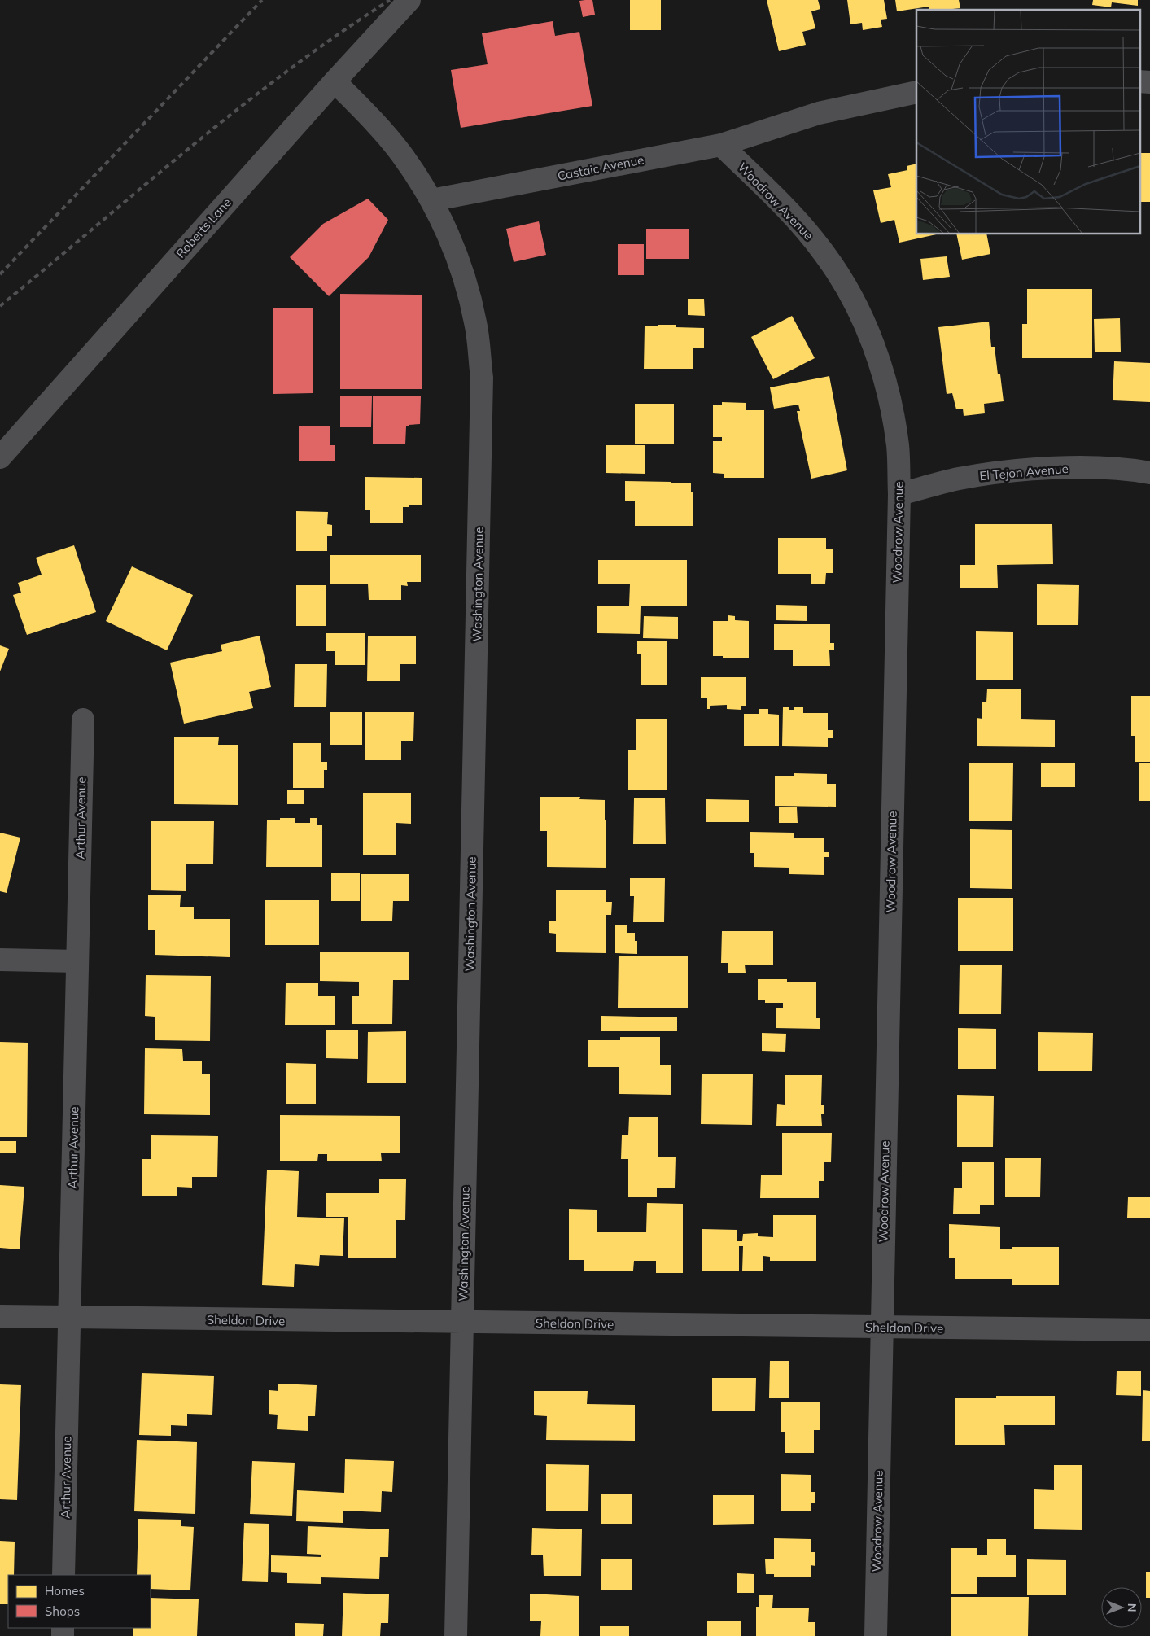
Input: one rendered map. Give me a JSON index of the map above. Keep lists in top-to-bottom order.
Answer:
{
  "streets": {
    "street": [
      "Castaic Avenue",
      "Woodrow Avenue",
      "Roberts Lane",
      "El Tejon Avenue",
      "Washington Avenue",
      "Arthur Avenue",
      "Sheldon Drive"
    ]
  },
  "crossings": [
    ["Castaic Avenue", "Woodrow Avenue"],
    ["Castaic Avenue", "Washington Avenue"],
    ["Woodrow Avenue", "El Tejon Avenue"],
    ["Woodrow Avenue", "Sheldon Drive"],
    ["Washington Avenue", "Sheldon Drive"],
    ["Arthur Avenue", "Sheldon Drive"]
  ],
  "legend": ["Homes", "Shops"],
  "north": "right"
}
